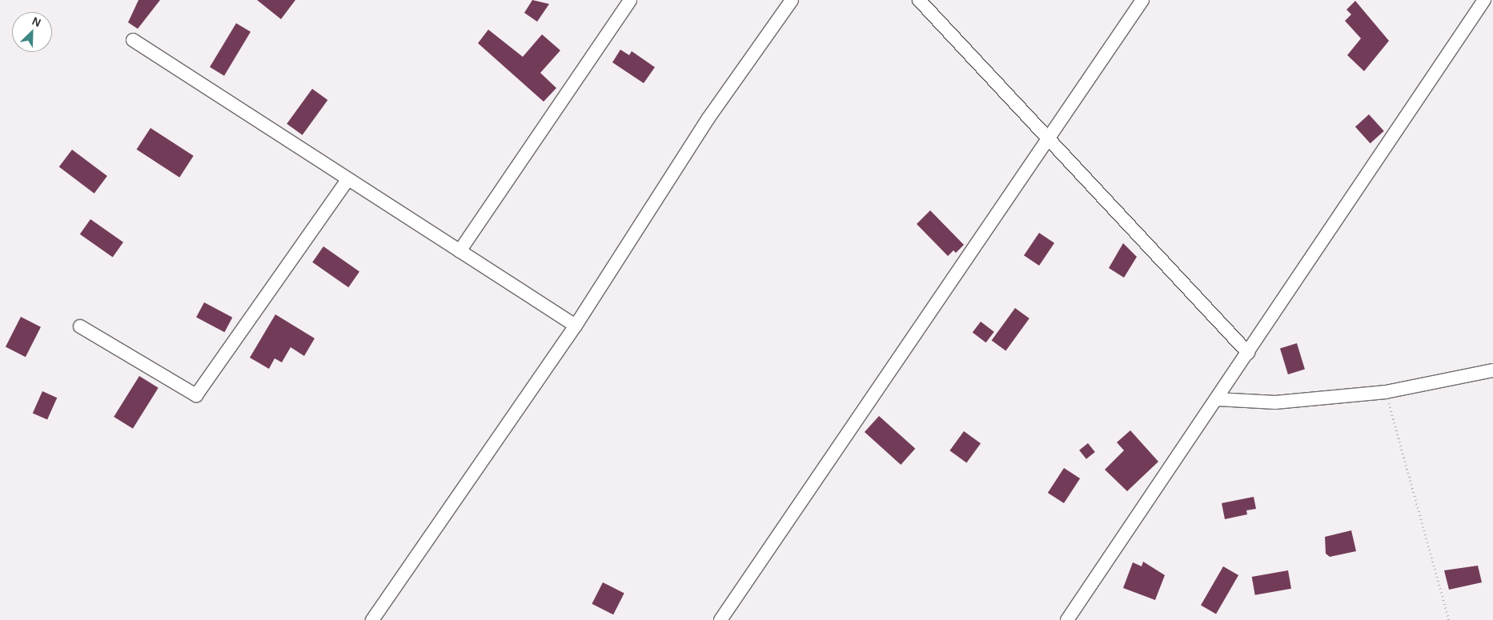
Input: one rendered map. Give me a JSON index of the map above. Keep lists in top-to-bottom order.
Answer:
{
  "north": "top right"
}
